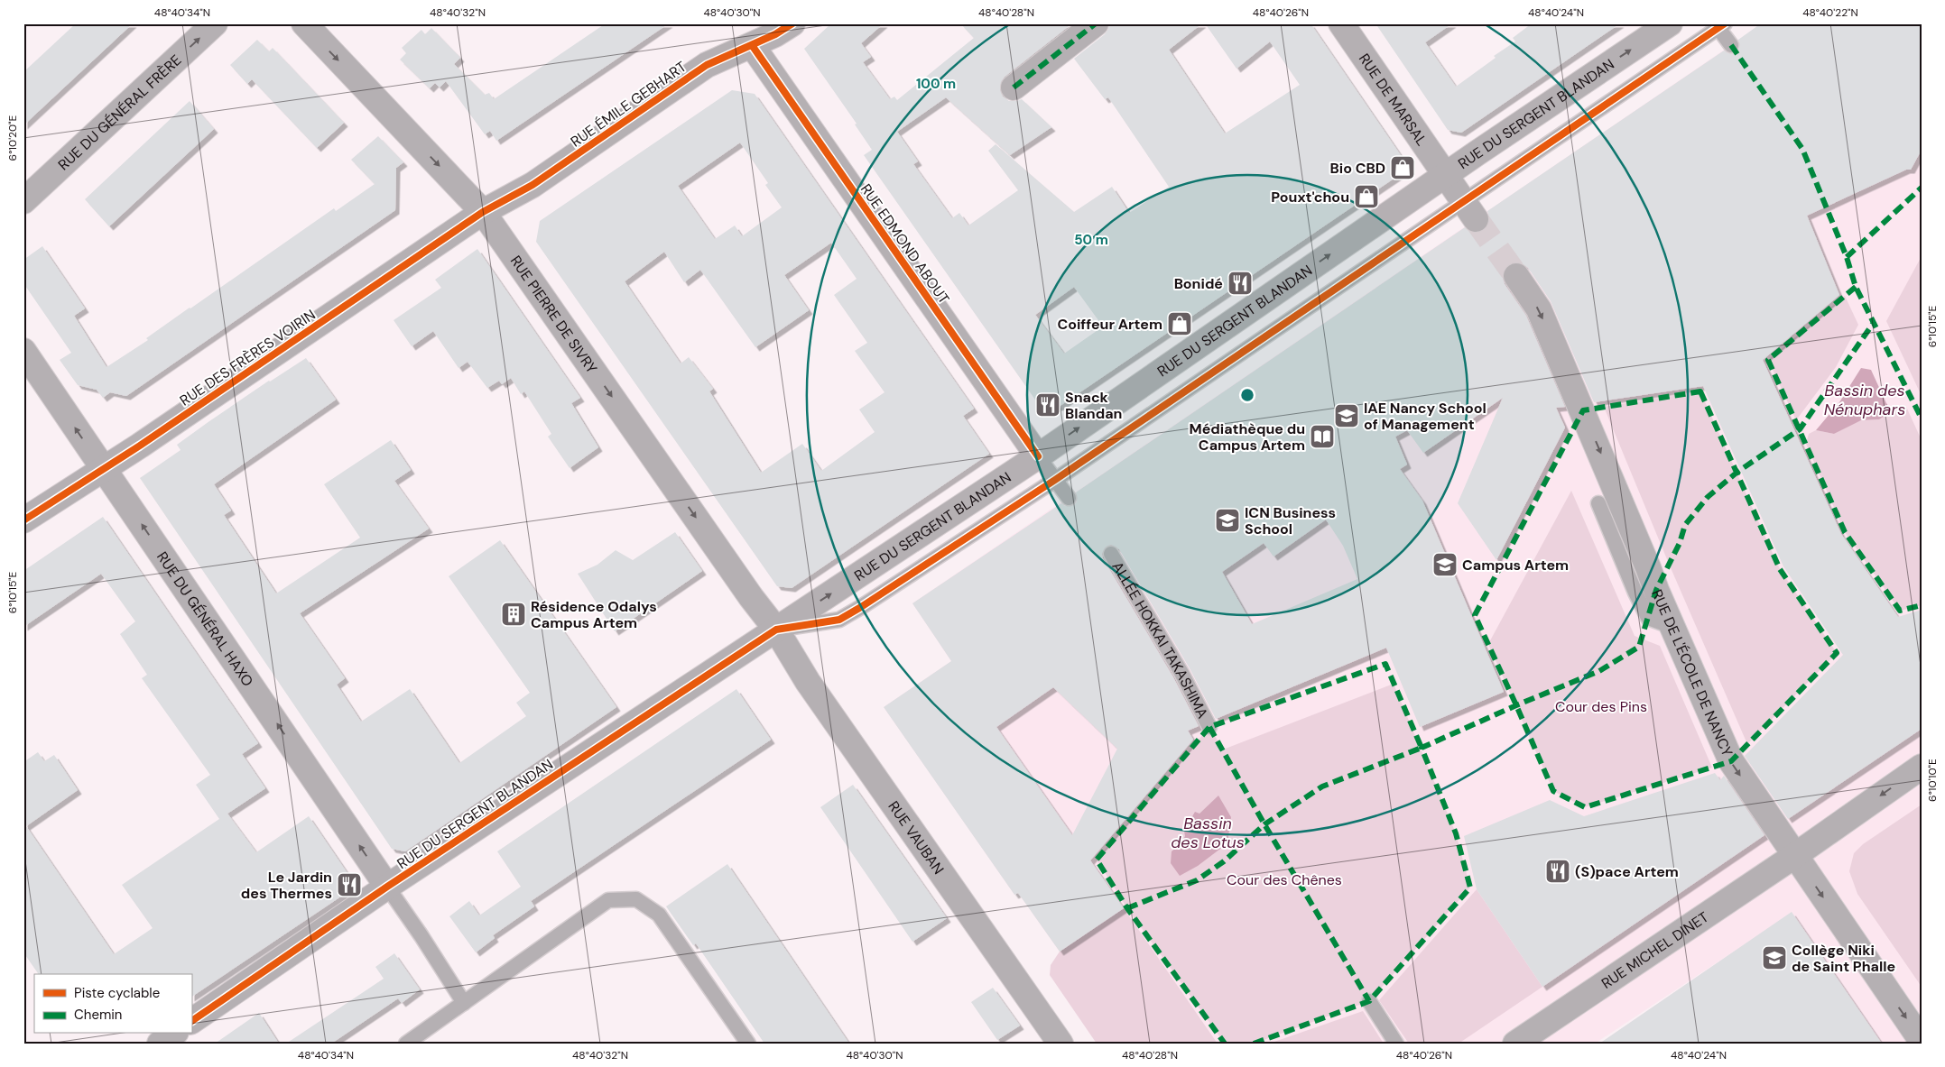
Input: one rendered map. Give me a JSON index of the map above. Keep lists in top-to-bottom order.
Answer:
{
  "streets": {
    "street": [
      "RUE DE MARSAL",
      "RUE ÉMILE GEBHART",
      "RUE DU GÉNÉRAL FRÈRE",
      "RUE DU SERGENT BLANDAN",
      "RUE EDMOND ABOUT",
      "RUE PIERRE DE SIVRY",
      "RUE DES FRÈRES VOIRIN",
      "RUE DU GÉNÉRAL HAXO",
      "RUE DE L'ÉCOLE DE NANCY",
      "RUE VAUBAN",
      "RUE MICHEL DINET"
    ],
    "lane": ["ALLÉE HOKKAI TAKASHIMA"]
  },
  "crossings": [
    ["RUE DE MARSAL", "RUE DU SERGENT BLANDAN"],
    ["RUE ÉMILE GEBHART", "RUE EDMOND ABOUT"],
    ["RUE ÉMILE GEBHART", "RUE PIERRE DE SIVRY"],
    ["RUE ÉMILE GEBHART", "RUE DES FRÈRES VOIRIN"],
    ["RUE DU SERGENT BLANDAN", "RUE EDMOND ABOUT"],
    ["RUE DU SERGENT BLANDAN", "RUE PIERRE DE SIVRY"],
    ["RUE DU SERGENT BLANDAN", "RUE DU GÉNÉRAL HAXO"],
    ["RUE DU SERGENT BLANDAN", "RUE VAUBAN"],
    ["RUE PIERRE DE SIVRY", "RUE DES FRÈRES VOIRIN"],
    ["RUE PIERRE DE SIVRY", "RUE VAUBAN"],
    ["RUE DES FRÈRES VOIRIN", "RUE DU GÉNÉRAL HAXO"],
    ["RUE DE L'ÉCOLE DE NANCY", "RUE MICHEL DINET"]
  ],
  "one_way": [
    "RUE DU GÉNÉRAL FRÈRE",
    "RUE DU SERGENT BLANDAN",
    "RUE PIERRE DE SIVRY",
    "RUE DU GÉNÉRAL HAXO",
    "RUE DE L'ÉCOLE DE NANCY"
  ],
  "water": ["Bassin des Nénuphars", "Bassin des Lotus"],
  "parks": ["Cour des Pins", "Cour des Chênes"],
  "places": {
    "shop": ["Bio CBD", "Pouxt'chou", "Coiffeur Artem"],
    "restaurant": [
      "Bonidé",
      "Snack Blandan",
      "(S)pace Artem",
      "Le Jardin des Thermes"
    ],
    "school or university": [
      "IAE Nancy School of Management",
      "ICN Business School",
      "Campus Artem",
      "Collège Niki de Saint Phalle"
    ],
    "library": ["Médiathèque du Campus Artem"],
    "building": ["Résidence Odalys Campus Artem"]
  },
  "legend": ["Piste cyclable", "Chemin"],
  "coordinates": [
    "48°40'34\"N",
    "48°40'32\"N",
    "48°40'30\"N",
    "48°40'28\"N",
    "48°40'26\"N",
    "48°40'24\"N",
    "48°40'22\"N",
    "6°10'20\"E",
    "6°10'15\"E",
    "6°10'10\"E"
  ],
  "rings": ["100 m", "50 m"]
}
